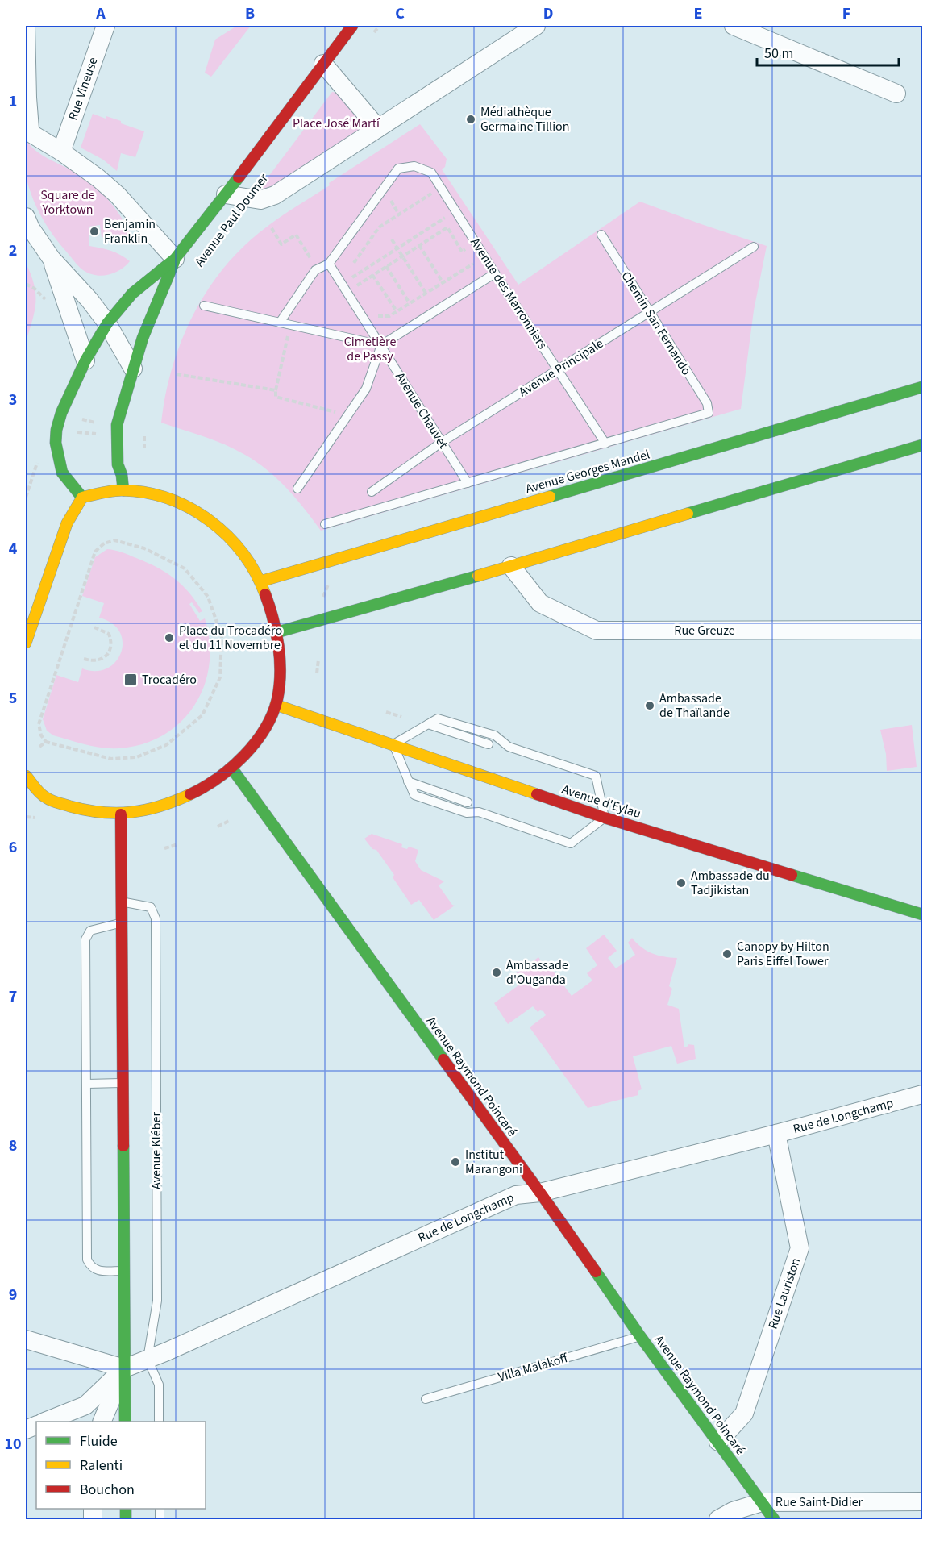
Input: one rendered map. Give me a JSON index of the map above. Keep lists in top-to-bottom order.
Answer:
{
  "streets": {
    "main road": [
      "Avenue Paul Doumer",
      "Avenue Georges Mandel",
      "Avenue d'Eylau",
      "Avenue Raymond Poincaré"
    ],
    "street": [
      "Rue Vineuse",
      "Rue Greuze",
      "Rue de Longchamp",
      "Rue Lauriston",
      "Rue Saint-Didier"
    ],
    "lane": [
      "Avenue des Marronniers",
      "Chemin San Fernando",
      "Avenue Principale",
      "Avenue Chauvet",
      "Avenue Kléber",
      "Villa Malakoff"
    ]
  },
  "crossings": [
    ["Avenue des Marronniers", "Chemin San Fernando"],
    ["Avenue des Marronniers", "Avenue Principale"],
    ["Avenue des Marronniers", "Avenue Chauvet"],
    ["Chemin San Fernando", "Avenue Principale"],
    ["Avenue Principale", "Avenue Chauvet"],
    ["Avenue Raymond Poincaré", "Rue de Longchamp"],
    ["Avenue Raymond Poincaré", "Rue Lauriston"],
    ["Avenue Raymond Poincaré", "Villa Malakoff"],
    ["Avenue Raymond Poincaré", "Rue Saint-Didier"],
    ["Rue de Longchamp", "Avenue Kléber"],
    ["Rue de Longchamp", "Rue Lauriston"]
  ],
  "parks": ["Place José Martí", "Square de Yorktown", "Cimetière de Passy"],
  "places": {
    "other": [
      "Médiathèque Germaine Tillion",
      "Benjamin Franklin",
      "Place du Trocadéro et du 11 Novembre",
      "Ambassade de Thaïlande",
      "Ambassade du Tadjikistan",
      "Canopy by Hilton Paris Eiffel Tower",
      "Ambassade d'Ouganda",
      "Institut Marangoni"
    ],
    "transit": ["Trocadéro"]
  },
  "legend": ["Fluide", "Ralenti", "Bouchon"],
  "scale_bar": "50 m",
  "grid": {
    "columns": [
      "A",
      "B",
      "C",
      "D",
      "E",
      "F"
    ],
    "rows": [
      "1",
      "2",
      "3",
      "4",
      "5",
      "6",
      "7",
      "8",
      "9",
      "10"
    ]
  }
}
